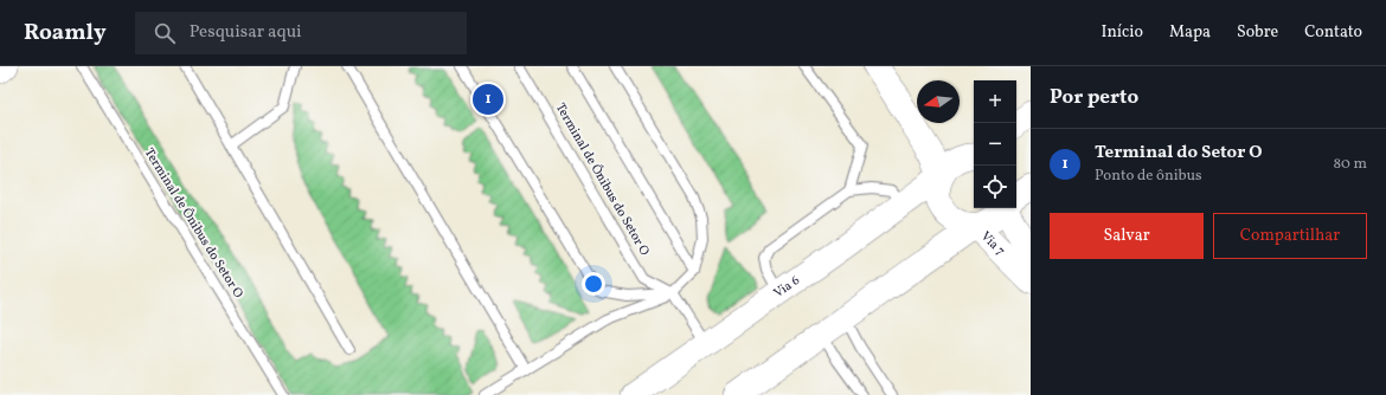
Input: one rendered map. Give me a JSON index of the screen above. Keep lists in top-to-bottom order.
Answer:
{
  "streets": {
    "main road": ["Via 7", "Via 6"],
    "lane": ["Terminal de Ônibus do Setor O"]
  },
  "north": "left",
  "page": {
    "header": "Roamly",
    "search": "Pesquisar aqui",
    "nav": [
      "Início",
      "Mapa",
      "Sobre",
      "Contato"
    ],
    "heading": "Por perto",
    "map_buttons": ["+", "−"],
    "pins": "1",
    "list": [
      {
        "mark": "1",
        "name": "Terminal do Setor O",
        "note": "Ponto de ônibus",
        "value": "80 m"
      }
    ],
    "buttons": ["Salvar", "Compartilhar"]
  }
}
